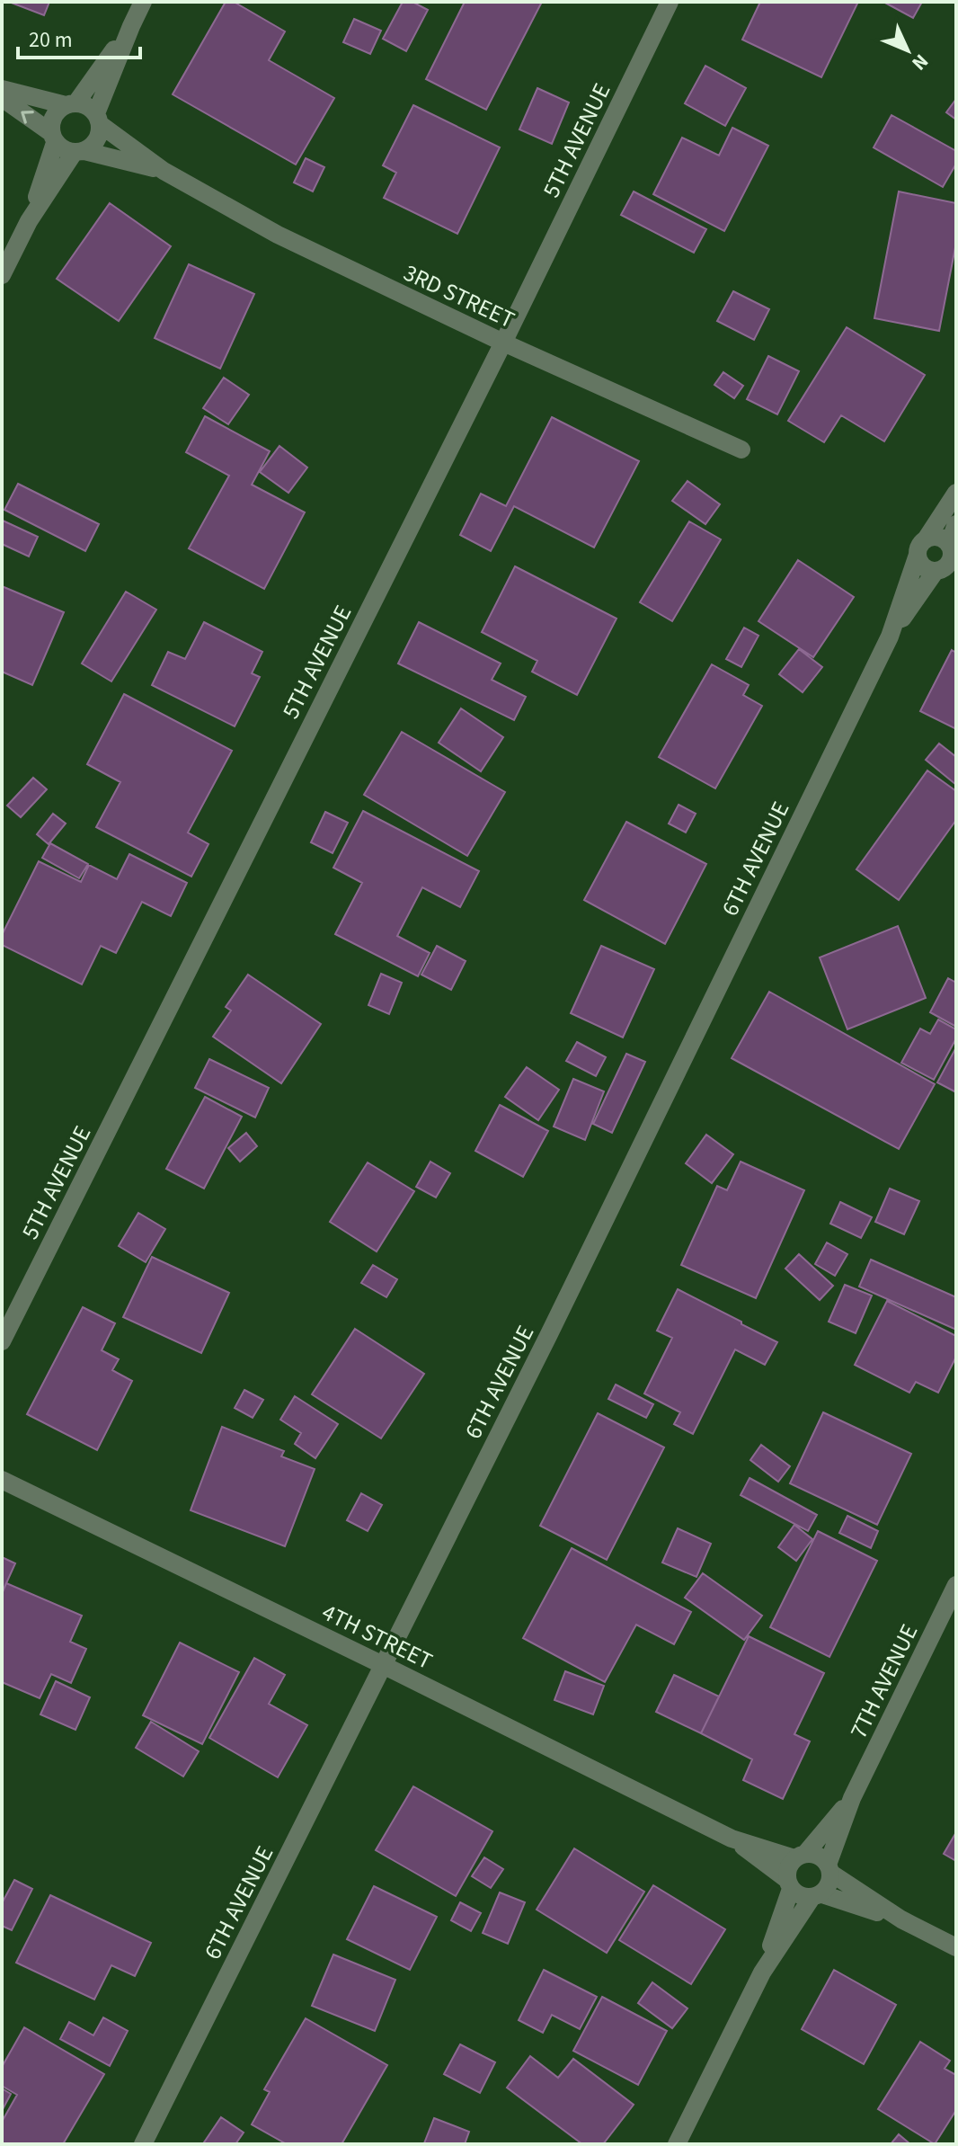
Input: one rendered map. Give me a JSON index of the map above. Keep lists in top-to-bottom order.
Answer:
{
  "streets": {
    "street": [
      "5TH AVENUE",
      "3RD STREET",
      "6TH AVENUE",
      "4TH STREET",
      "7TH AVENUE"
    ]
  },
  "crossings": [
    ["5TH AVENUE", "3RD STREET"],
    ["6TH AVENUE", "4TH STREET"],
    ["4TH STREET", "7TH AVENUE"]
  ],
  "scale_bar": "20 m",
  "north": "bottom right"
}
